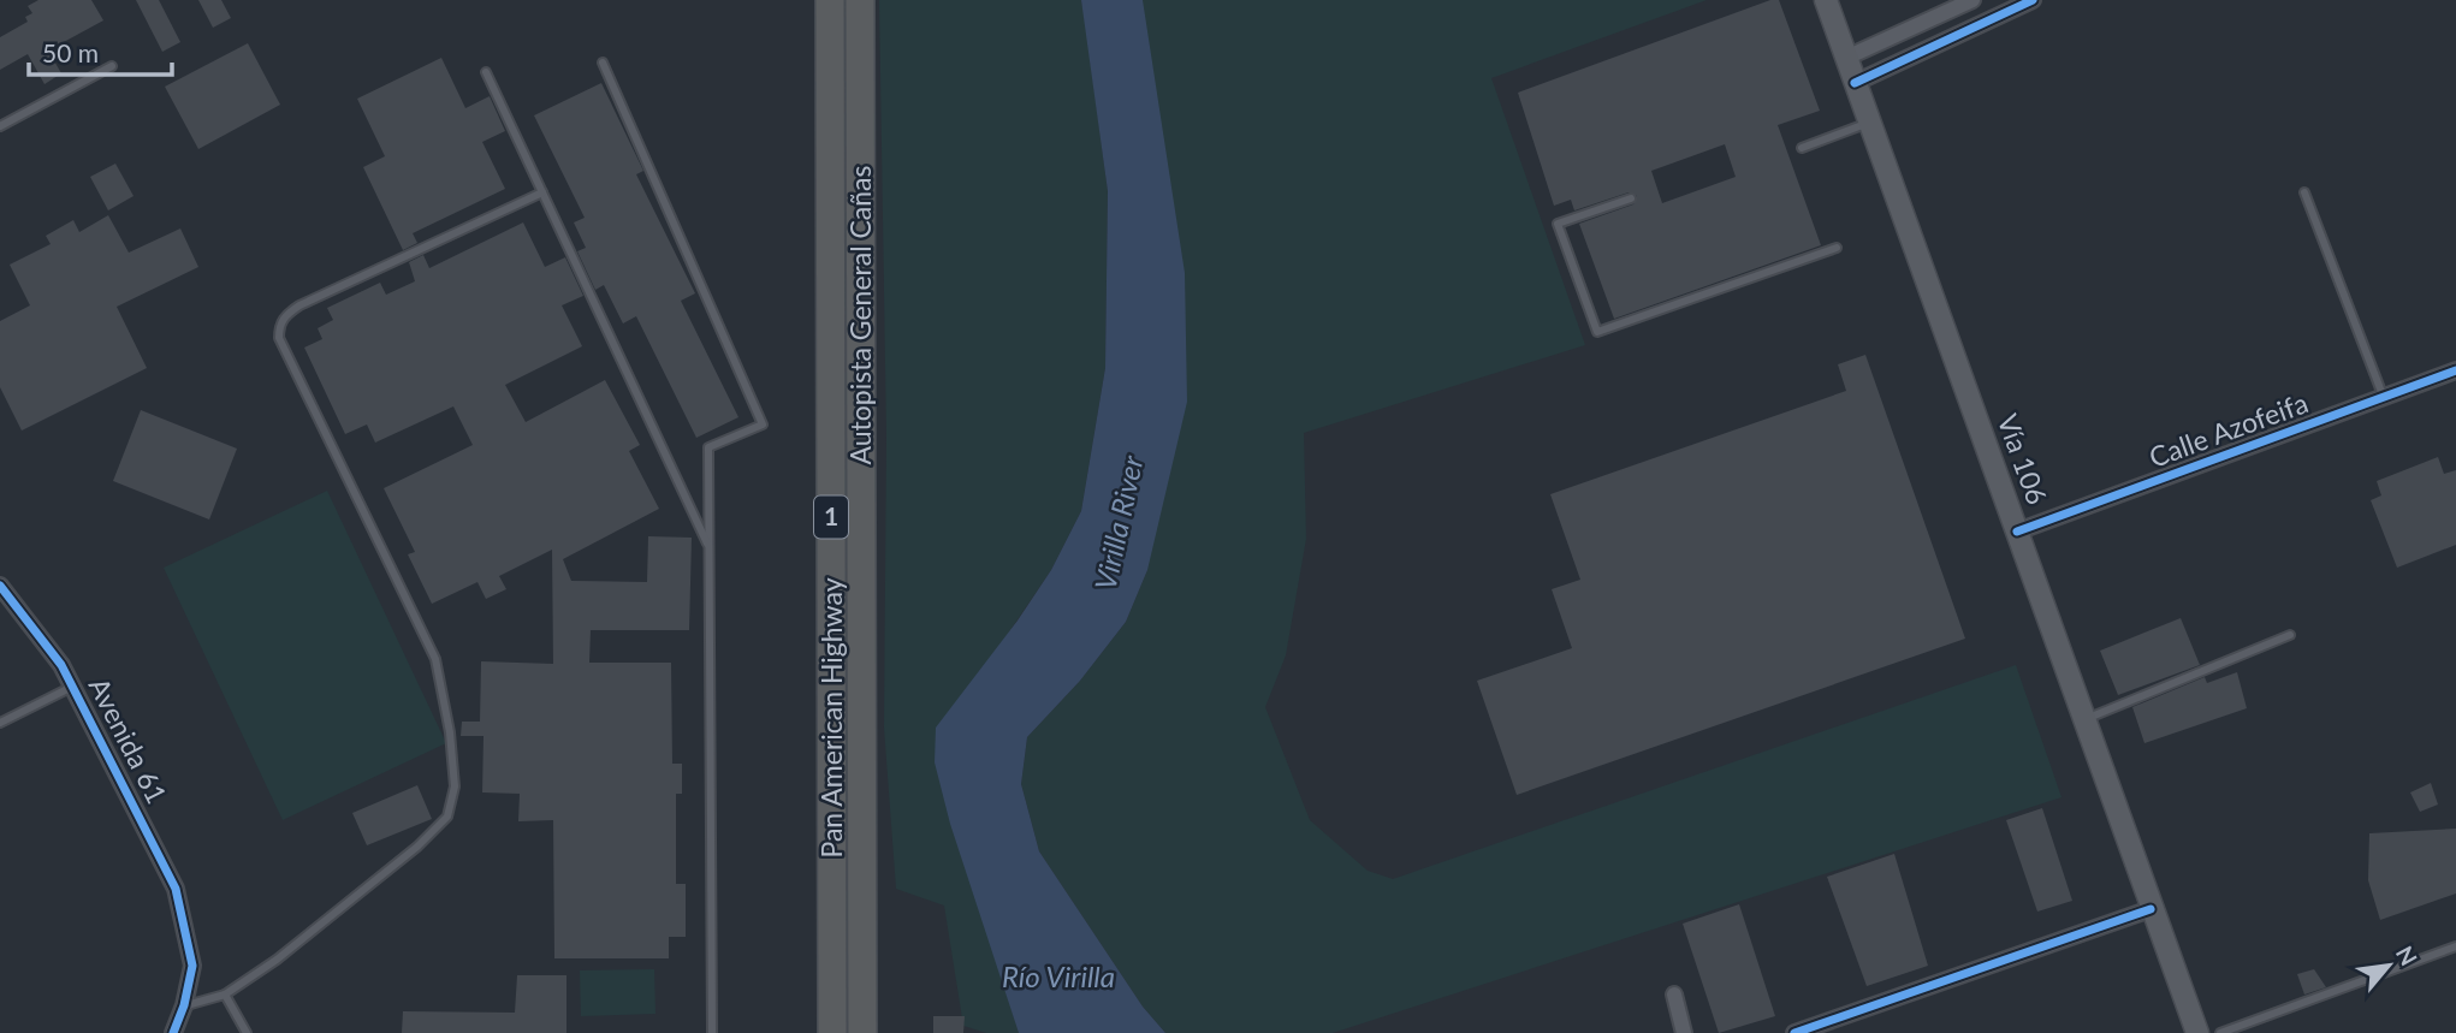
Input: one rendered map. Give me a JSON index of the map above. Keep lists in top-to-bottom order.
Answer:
{
  "streets": {
    "highway": ["Autopista General Cañas", "1", "Pan American Highway"],
    "main road": ["Vía 106"],
    "street": ["Calle Azofeifa", "Avenida 61"]
  },
  "crossings": [
    ["Calle Azofeifa", "Vía 106"]
  ],
  "water": ["Virilla River", "Río Virilla"],
  "scale_bar": "50 m",
  "north": "top right"
}
